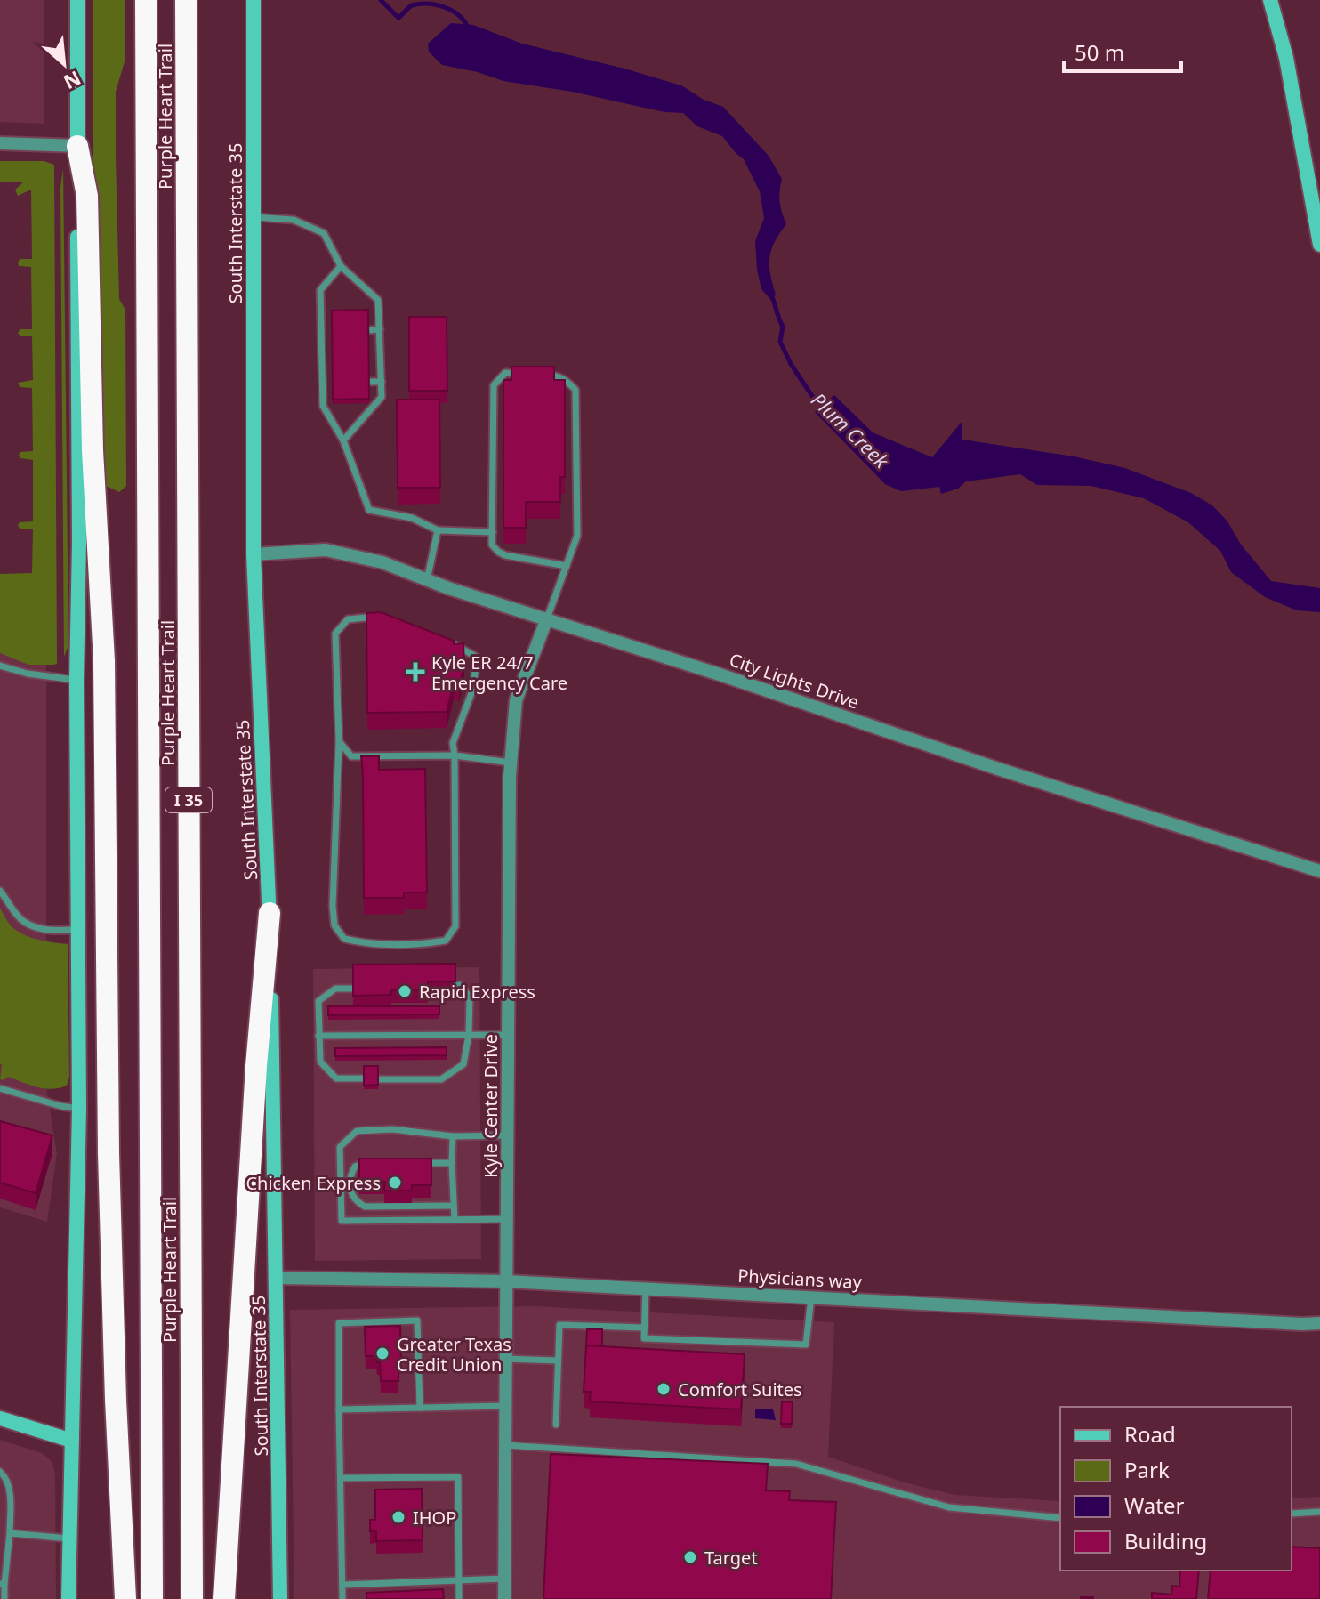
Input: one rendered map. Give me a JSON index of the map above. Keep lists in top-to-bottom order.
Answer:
{
  "streets": {
    "highway": ["Purple Heart Trail", "I 35"],
    "main road": ["South Interstate 35"],
    "street": ["City Lights Drive", "Kyle Center Drive", "Physicians way"]
  },
  "crossings": [
    ["South Interstate 35", "City Lights Drive"],
    ["South Interstate 35", "Physicians way"],
    ["City Lights Drive", "Kyle Center Drive"],
    ["Kyle Center Drive", "Physicians way"]
  ],
  "water": ["Plum Creek"],
  "places": {
    "health": ["Kyle ER 24/7 Emergency Care"],
    "other": [
      "Rapid Express",
      "Chicken Express",
      "Greater Texas Credit Union",
      "Comfort Suites",
      "IHOP",
      "Target"
    ]
  },
  "legend": [
    "Road",
    "Park",
    "Water",
    "Building"
  ],
  "scale_bar": "50 m",
  "north": "bottom right"
}
